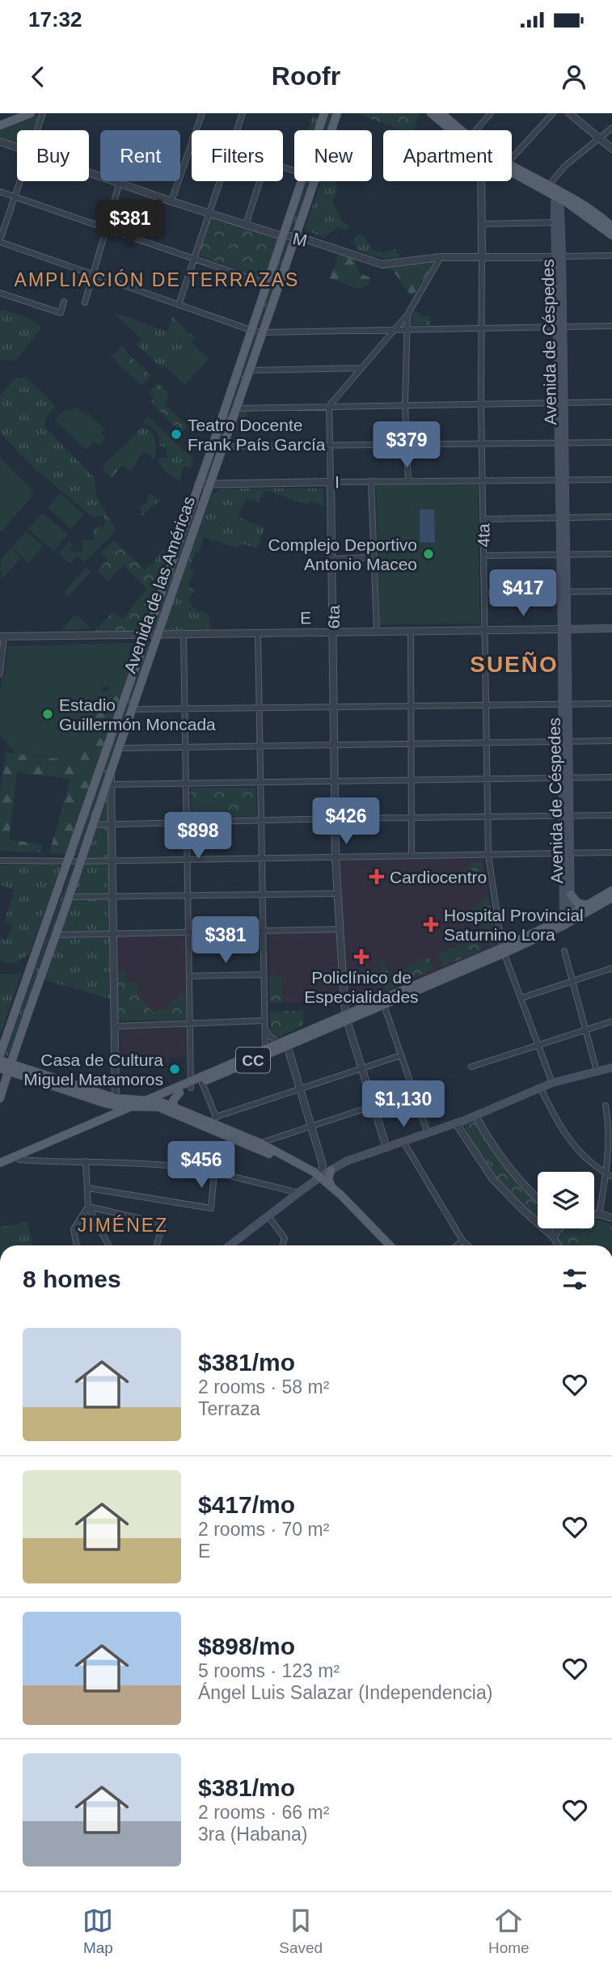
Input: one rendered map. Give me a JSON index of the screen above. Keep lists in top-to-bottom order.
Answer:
{
  "streets": {
    "main road": [
      "Avenida de Céspedes",
      "Avenida de las Américas",
      "E",
      "CC"
    ],
    "street": [
      "M",
      "I",
      "4ta",
      "6ta"
    ]
  },
  "crossings": [
    ["M", "Avenida de Céspedes"],
    ["M", "4ta"],
    ["M", "Avenida de las Américas"],
    ["Avenida de Céspedes", "I"],
    ["Avenida de Céspedes", "E"],
    ["Avenida de Céspedes", "CC"],
    ["I", "4ta"],
    ["I", "Avenida de las Américas"],
    ["I", "6ta"],
    ["4ta", "E"],
    ["4ta", "CC"],
    ["Avenida de las Américas", "E"],
    ["6ta", "E"],
    ["6ta", "CC"]
  ],
  "districts": ["AMPLIACIÓN DE TERRAZAS", "SUEÑO", "JIMÉNEZ"],
  "places": {
    "other": [
      "Teatro Docente Frank País García",
      "Complejo Deportivo Antonio Maceo",
      "Estadio Guillermón Moncada",
      "Casa de Cultura Miguel Matamoros"
    ],
    "health": ["Cardiocentro", "Hospital Provincial Saturnino Lora", "Policlínico de Especialidades"]
  },
  "page": {
    "status": "17:32",
    "header": "Roofr",
    "chip": [
      "Buy",
      "Rent",
      "Filters",
      "New",
      "Apartment"
    ],
    "price": [
      "$381",
      "$379",
      "$417",
      "$426",
      "$898",
      "$381",
      "$1,130",
      "$456"
    ],
    "heading": "8 homes",
    "list": [
      {
        "name": "$381/mo",
        "note": "2 rooms · 58 m² · Terraza"
      },
      {
        "name": "$417/mo",
        "note": "2 rooms · 70 m² · E"
      },
      {
        "name": "$898/mo",
        "note": "5 rooms · 123 m² · Ángel Luis Salazar (Independencia)"
      },
      {
        "name": "$381/mo",
        "note": "2 rooms · 66 m² · 3ra (Habana)"
      }
    ],
    "tabs": ["Map", "Saved", "Home"]
  }
}
